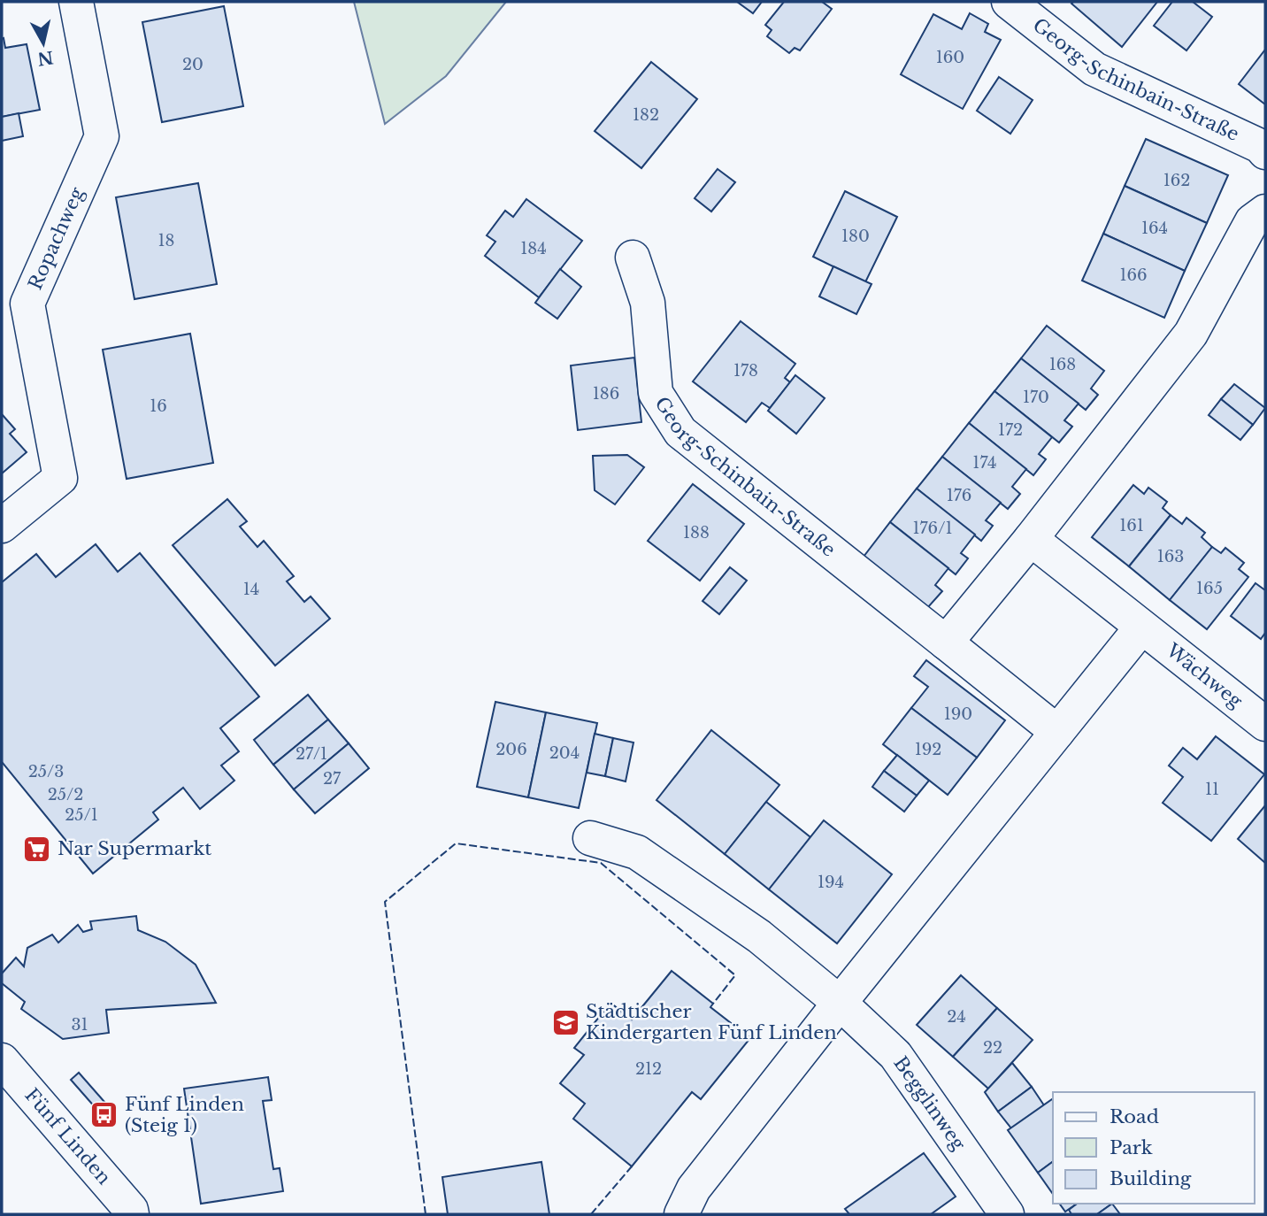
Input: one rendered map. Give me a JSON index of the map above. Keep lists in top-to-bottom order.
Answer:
{
  "streets": {
    "street": [
      "Georg-Schinbain-Straße",
      "Ropachweg",
      "Wächweg",
      "Begglinweg",
      "Fünf Linden"
    ]
  },
  "places": {
    "supermarket": ["Nar Supermarkt"],
    "school or university": ["Städtischer Kindergarten Fünf Linden"],
    "bus stop": ["Fünf Linden (Steig 1)"]
  },
  "house_numbers": [
    "160",
    "20",
    "182",
    "162",
    "164",
    "180",
    "18",
    "184",
    "166",
    "168",
    "178",
    "186",
    "170",
    "16",
    "172",
    "174",
    "176",
    "161",
    "176/1",
    "188",
    "163",
    "165",
    "14",
    "190",
    "206",
    "192",
    "204",
    "27/1",
    "25/3",
    "27",
    "11",
    "25/2",
    "25/1",
    "194",
    "24",
    "31",
    "22",
    "212"
  ],
  "legend": ["Road", "Park", "Building"],
  "north": "bottom"
}
